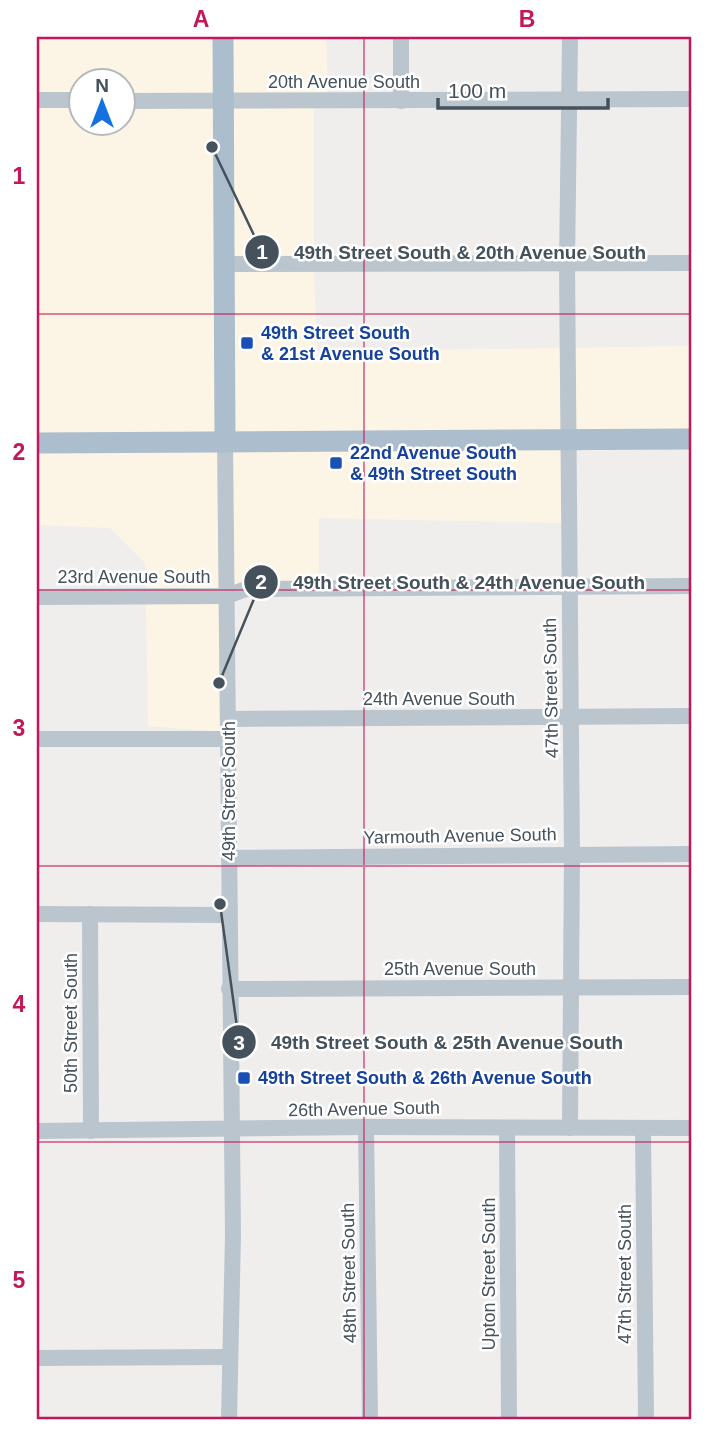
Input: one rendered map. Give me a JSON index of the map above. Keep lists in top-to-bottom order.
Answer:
{
  "streets": {
    "main road": ["49th Street South"],
    "street": [
      "20th Avenue South",
      "23rd Avenue South",
      "47th Street South",
      "24th Avenue South",
      "Yarmouth Avenue South",
      "25th Avenue South",
      "50th Street South",
      "26th Avenue South",
      "48th Street South",
      "Upton Street South"
    ]
  },
  "crossings": [
    ["20th Avenue South", "47th Street South"],
    ["20th Avenue South", "49th Street South"],
    ["23rd Avenue South", "47th Street South"],
    ["23rd Avenue South", "49th Street South"],
    ["47th Street South", "24th Avenue South"],
    ["47th Street South", "Yarmouth Avenue South"],
    ["47th Street South", "25th Avenue South"],
    ["47th Street South", "26th Avenue South"],
    ["24th Avenue South", "49th Street South"],
    ["49th Street South", "Yarmouth Avenue South"],
    ["49th Street South", "25th Avenue South"],
    ["49th Street South", "26th Avenue South"],
    ["50th Street South", "26th Avenue South"],
    ["26th Avenue South", "48th Street South"],
    ["26th Avenue South", "Upton Street South"]
  ],
  "places": {
    "other": ["49th Street South & 20th Avenue South", "49th Street South & 24th Avenue South", "49th Street South & 25th Avenue South"],
    "transit": ["49th Street South & 21st Avenue South", "22nd Avenue South & 49th Street South", "49th Street South & 26th Avenue South"]
  },
  "scale_bar": "100 m",
  "north": "top",
  "grid": {
    "columns": ["A", "B"],
    "rows": [
      "1",
      "2",
      "3",
      "4",
      "5"
    ]
  }
}
